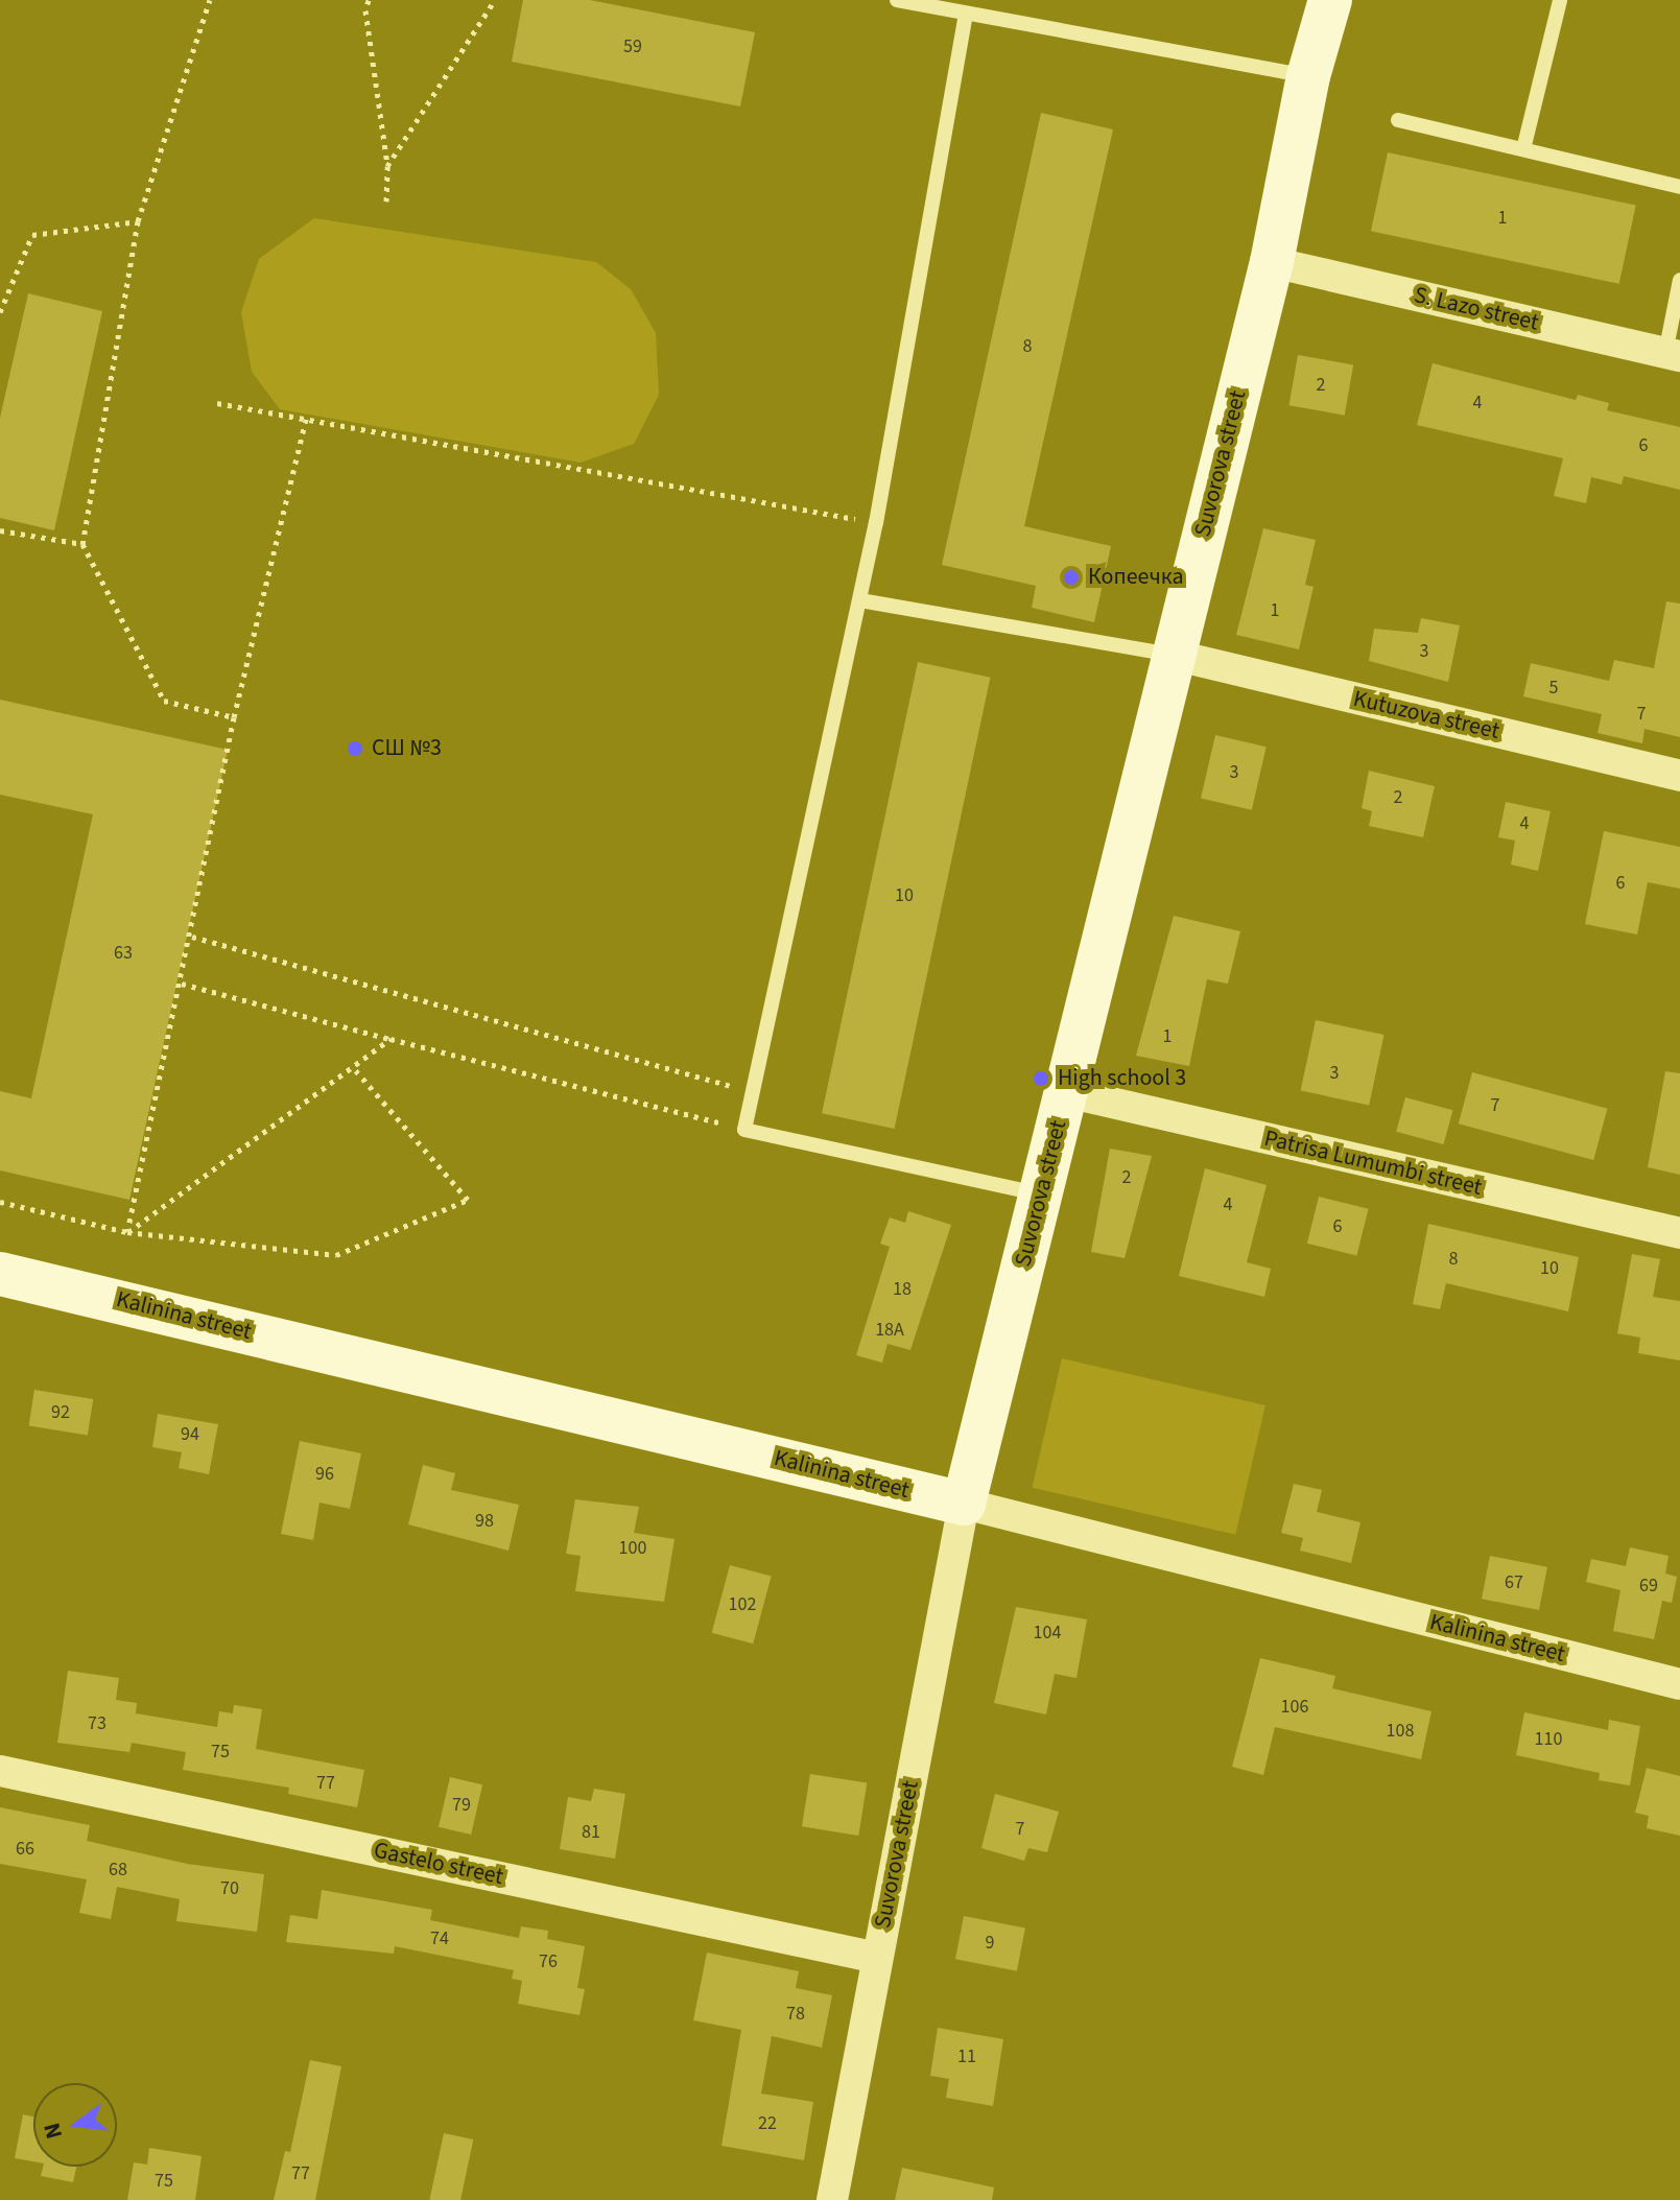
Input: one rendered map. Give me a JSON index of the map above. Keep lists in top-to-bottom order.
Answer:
{
  "streets": {
    "main road": ["Suvorova street", "Kalinina street"],
    "street": [
      "S. Lazo street",
      "Kutuzova street",
      "Patrisa Lumumbi street",
      "Gastelo street"
    ]
  },
  "crossings": [
    ["S. Lazo street", "Suvorova street"],
    ["Suvorova street", "Kutuzova street"],
    ["Suvorova street", "Patrisa Lumumbi street"],
    ["Suvorova street", "Kalinina street"],
    ["Suvorova street", "Gastelo street"]
  ],
  "places": ["Копеечка", "СШ №3", "High school 3"],
  "house_numbers": [
    "59",
    "1",
    "8",
    "2",
    "4",
    "6",
    "1",
    "3",
    "5",
    "7",
    "3",
    "2",
    "4",
    "6",
    "10",
    "63",
    "1",
    "3",
    "7",
    "2",
    "4",
    "6",
    "8",
    "10",
    "18",
    "18А",
    "92",
    "94",
    "96",
    "98",
    "100",
    "67",
    "69",
    "102",
    "104",
    "106",
    "73",
    "108",
    "110",
    "75",
    "77",
    "79",
    "7",
    "81",
    "66",
    "68",
    "70",
    "74",
    "9",
    "76",
    "78",
    "11",
    "22",
    "77",
    "75"
  ],
  "north": "left"
}
